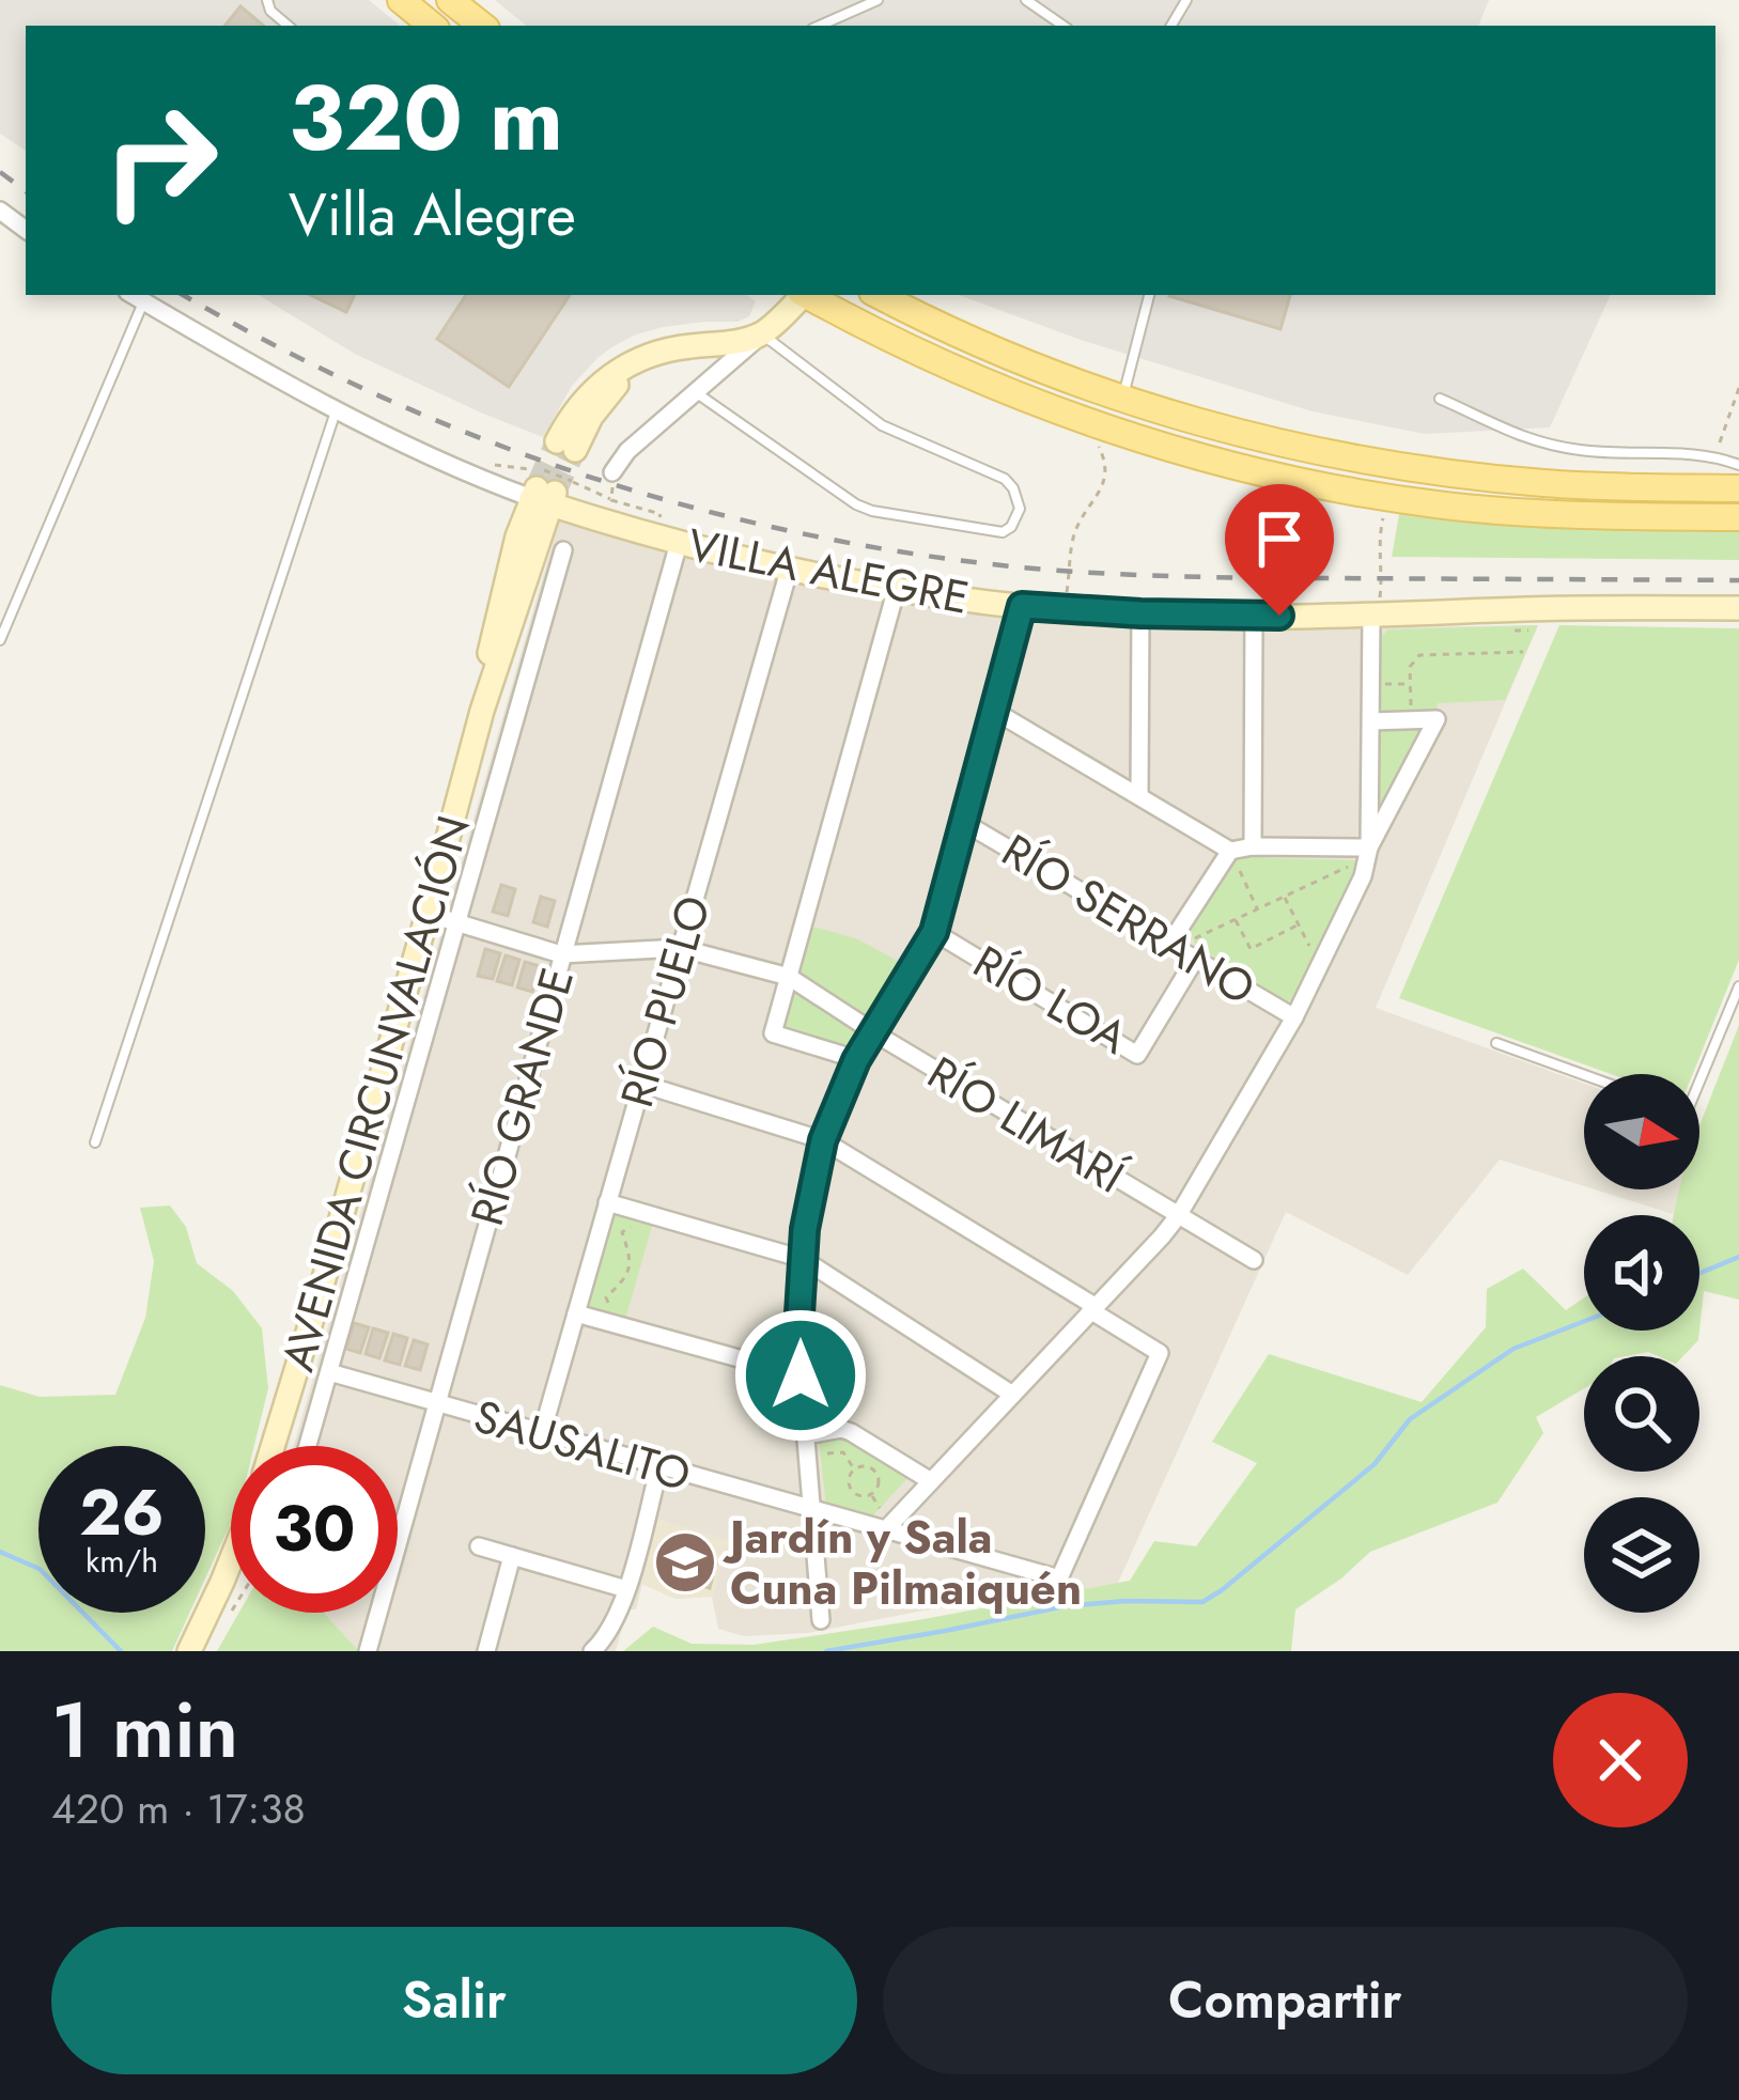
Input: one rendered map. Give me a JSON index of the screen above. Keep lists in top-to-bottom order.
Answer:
{
  "streets": {
    "main road": ["VILLA ALEGRE", "AVENIDA CIRCUNVALACIÓN"],
    "street": [
      "RÍO SERRANO",
      "RÍO LOA",
      "RÍO PUELO",
      "RÍO GRANDE",
      "RÍO LIMARÍ",
      "SAUSALITO"
    ]
  },
  "crossings": [
    ["VILLA ALEGRE", "RÍO PUELO"],
    ["VILLA ALEGRE", "AVENIDA CIRCUNVALACIÓN"],
    ["VILLA ALEGRE", "RÍO GRANDE"],
    ["RÍO SERRANO", "RÍO LOA"],
    ["RÍO PUELO", "RÍO LIMARÍ"],
    ["RÍO PUELO", "SAUSALITO"],
    ["AVENIDA CIRCUNVALACIÓN", "RÍO LIMARÍ"],
    ["RÍO GRANDE", "RÍO LIMARÍ"],
    ["RÍO GRANDE", "SAUSALITO"]
  ],
  "places": {
    "school or university": ["Jardín y Sala Cuna Pilmaiquén"]
  },
  "north": "right",
  "page": {
    "turn": ["320 m", "Villa Alegre"],
    "speed": "26 km/h",
    "limit": "30",
    "heading": ["1 min", "420 m · 17:38"],
    "buttons": ["Salir", "Compartir"]
  }
}
